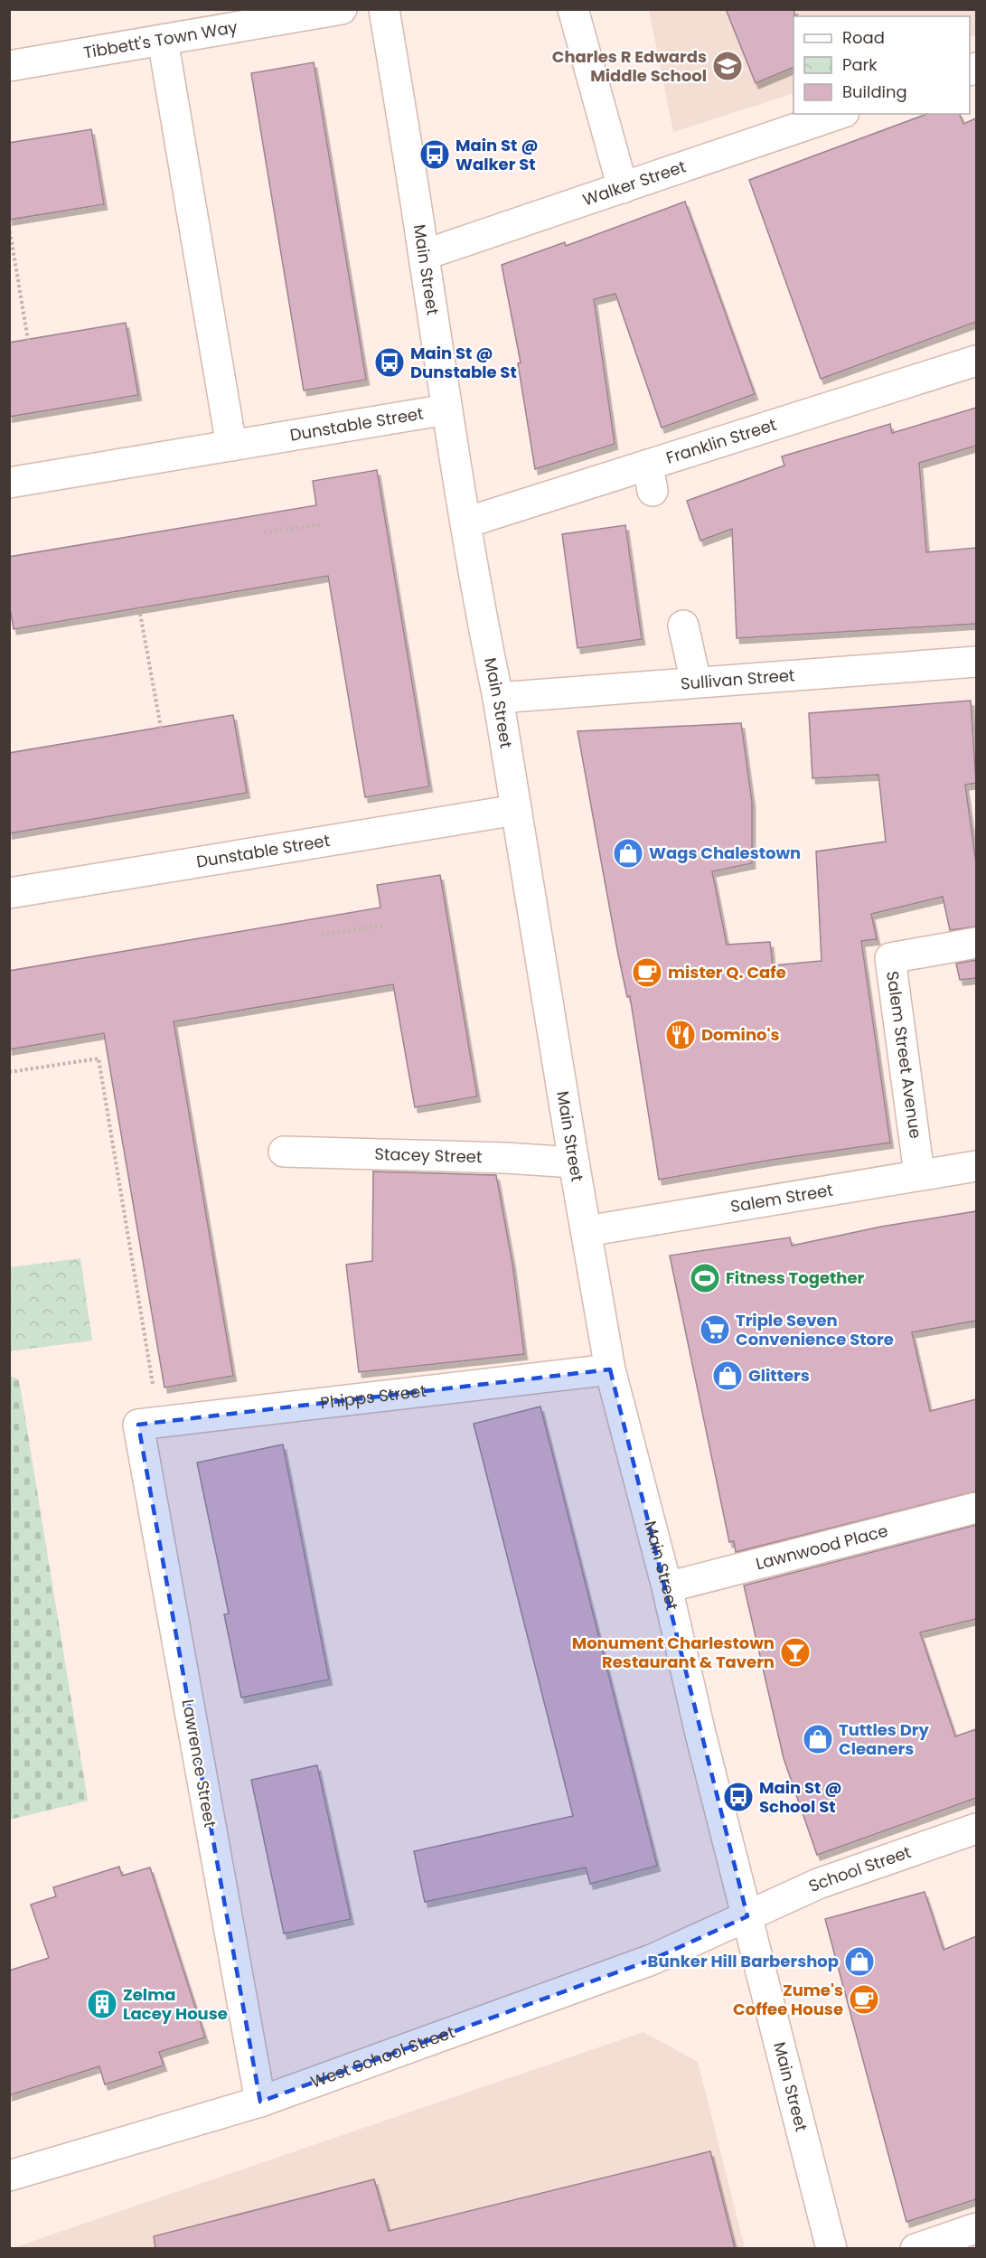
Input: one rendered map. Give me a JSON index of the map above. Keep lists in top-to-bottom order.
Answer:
{
  "streets": {
    "street": [
      "Tibbett's Town Way",
      "Walker Street",
      "Main Street",
      "Dunstable Street",
      "Franklin Street",
      "Sullivan Street",
      "Salem Street Avenue",
      "Stacey Street",
      "Salem Street",
      "Phipps Street",
      "Lawnwood Place",
      "Lawrence Street",
      "School Street",
      "West School Street"
    ]
  },
  "crossings": [
    ["Walker Street", "Main Street"],
    ["Main Street", "Dunstable Street"],
    ["Main Street", "Franklin Street"],
    ["Main Street", "Sullivan Street"],
    ["Main Street", "Stacey Street"],
    ["Main Street", "Salem Street"],
    ["Main Street", "Phipps Street"],
    ["Main Street", "Lawnwood Place"],
    ["Main Street", "School Street"],
    ["Main Street", "West School Street"],
    ["Salem Street Avenue", "Salem Street"],
    ["Phipps Street", "Lawrence Street"],
    ["Lawrence Street", "West School Street"],
    ["School Street", "West School Street"]
  ],
  "places": {
    "school or university": ["Charles R Edwards Middle School"],
    "bus stop": ["Main St @ Walker St", "Main St @ Dunstable St", "Main St @ School St"],
    "shop": [
      "Wags Chalestown",
      "Glitters",
      "Tuttles Dry Cleaners",
      "Bunker Hill Barbershop"
    ],
    "cafe": ["mister Q. Cafe", "Zume's Coffee House"],
    "restaurant": ["Domino's"],
    "sports": ["Fitness Together"],
    "supermarket": ["Triple Seven Convenience Store"],
    "bar": ["Monument Charlestown Restaurant & Tavern"],
    "building": ["Zelma Lacey House"]
  },
  "legend": ["Road", "Park", "Building"]
}
